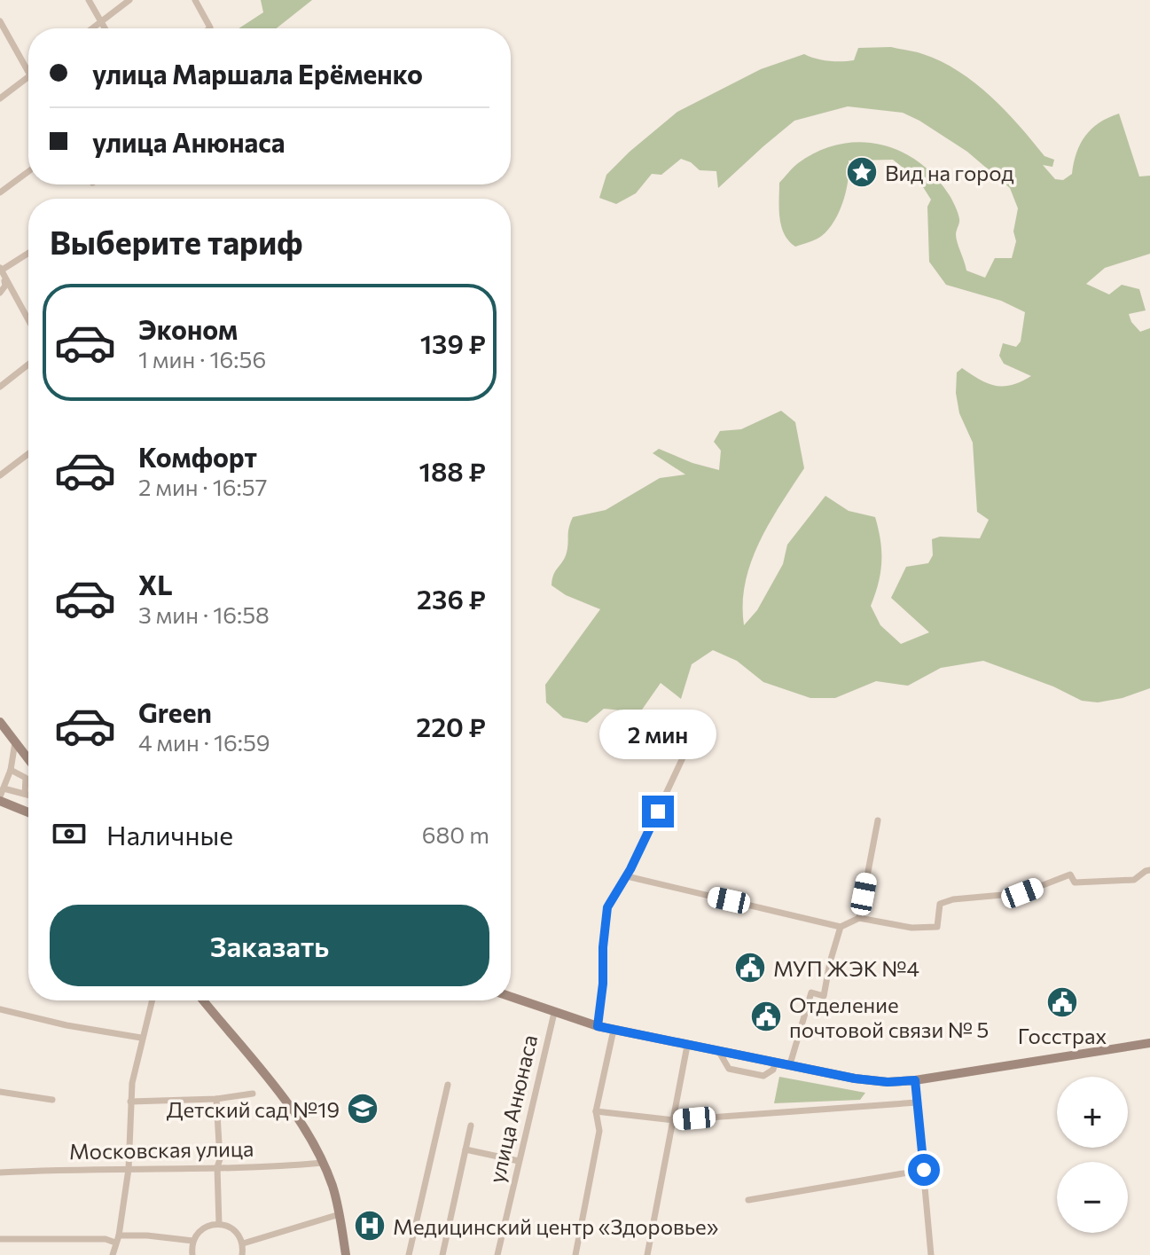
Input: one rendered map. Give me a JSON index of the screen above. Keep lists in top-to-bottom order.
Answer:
{
  "streets": {
    "street": ["улица Анюнаса", "Московская улица"]
  },
  "places": {
    "place": ["Вид на город"],
    "public building": ["МУП ЖЭК №4", "Госстрах", "Отделение почтовой связи № 5"],
    "school or university": ["Детский сад №19"],
    "hospital": ["Медицинский центр «Здоровье»"]
  },
  "page": {
    "banner": ["улица Маршала Ерёменко", "улица Анюнаса"],
    "heading": "Выберите тариф",
    "list": [
      {
        "name": "Эконом",
        "note": "1 мин · 16:56",
        "value": "139 ₽"
      },
      {
        "name": "Комфорт",
        "note": "2 мин · 16:57",
        "value": "188 ₽"
      },
      {
        "name": "XL",
        "note": "3 мин · 16:58",
        "value": "236 ₽"
      },
      {
        "name": "Green",
        "note": "4 мин · 16:59",
        "value": "220 ₽"
      }
    ],
    "bubble": "2 мин",
    "pay": ["Наличные", "680 m"],
    "buttons": "Заказать",
    "map_buttons": ["+", "−"]
  }
}
